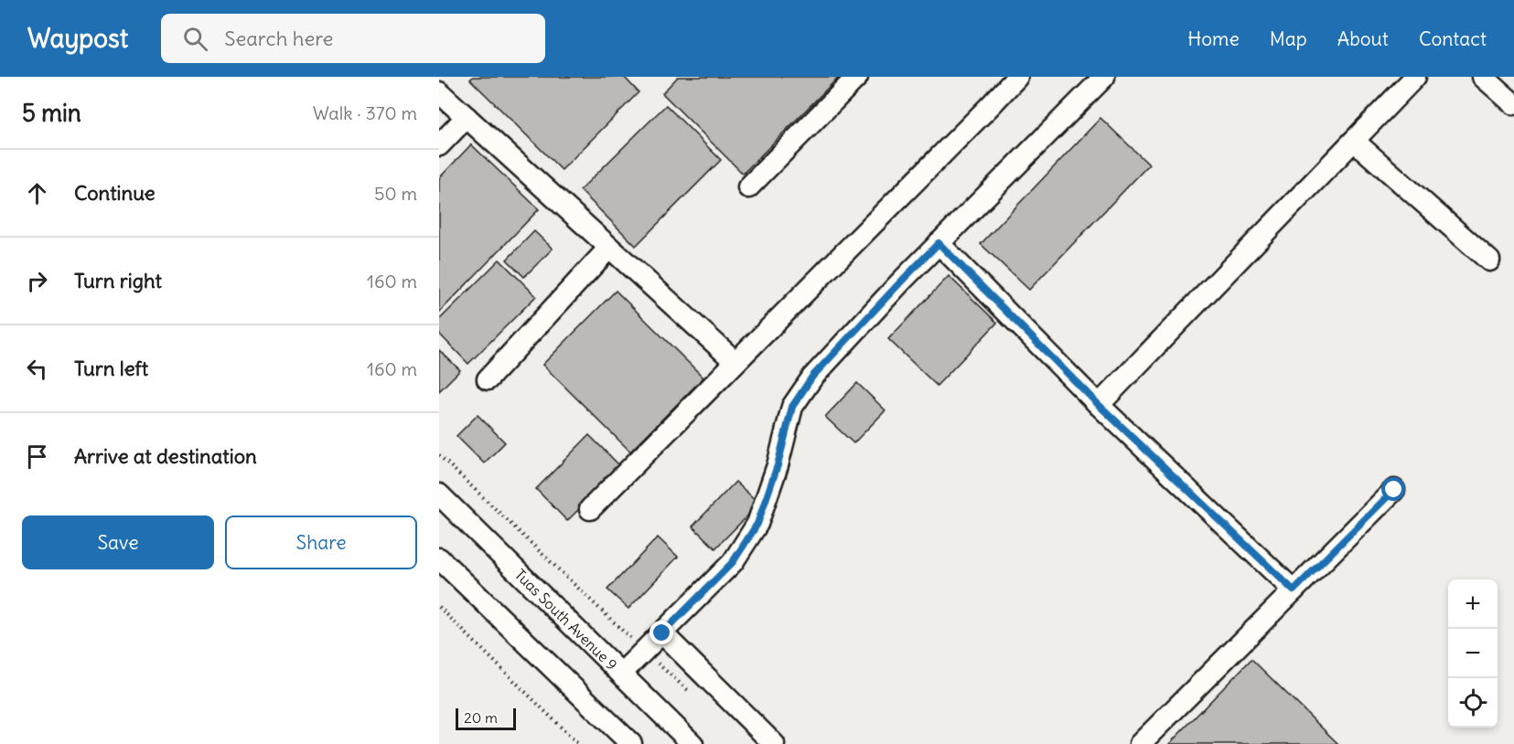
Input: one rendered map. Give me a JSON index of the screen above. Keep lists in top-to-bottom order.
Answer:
{
  "streets": {
    "street": ["Tuas South Avenue 9"]
  },
  "scale_bar": "20 m",
  "page": {
    "header": "Waypost",
    "search": "Search here",
    "nav": [
      "Home",
      "Map",
      "About",
      "Contact"
    ],
    "heading": ["5 min", "Walk · 370 m"],
    "list": [
      ["Continue", "50 m"],
      ["Turn right", "160 m"],
      ["Turn left", "160 m"],
      "Arrive at destination"
    ],
    "buttons": ["Save", "Share"],
    "map_buttons": ["+", "−"],
    "scale": "20 m"
  }
}
